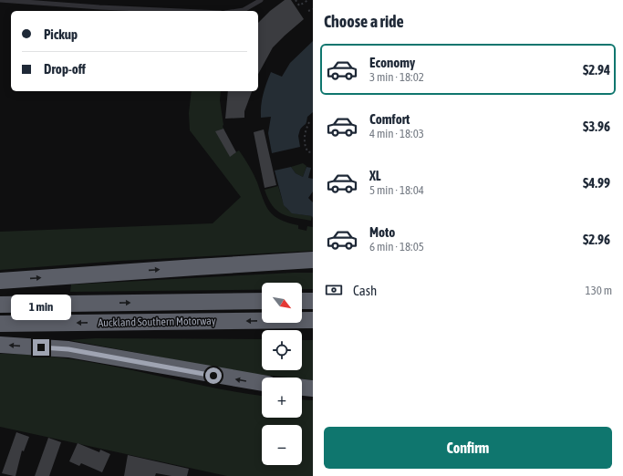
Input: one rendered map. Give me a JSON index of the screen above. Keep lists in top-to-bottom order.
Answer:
{
  "streets": {
    "highway": ["Auckland Southern Motorway"]
  },
  "north": "bottom right",
  "page": {
    "heading": "Choose a ride",
    "banner": ["Pickup", "Drop-off"],
    "list": [
      {
        "name": "Economy",
        "note": "3 min · 18:02",
        "value": "$2.94"
      },
      {
        "name": "Comfort",
        "note": "4 min · 18:03",
        "value": "$3.96"
      },
      {
        "name": "XL",
        "note": "5 min · 18:04",
        "value": "$4.99"
      },
      {
        "name": "Moto",
        "note": "6 min · 18:05",
        "value": "$2.96"
      }
    ],
    "pay": ["Cash", "130 m"],
    "map_buttons": ["+", "−"],
    "bubble": "1 min",
    "buttons": "Confirm"
  }
}
